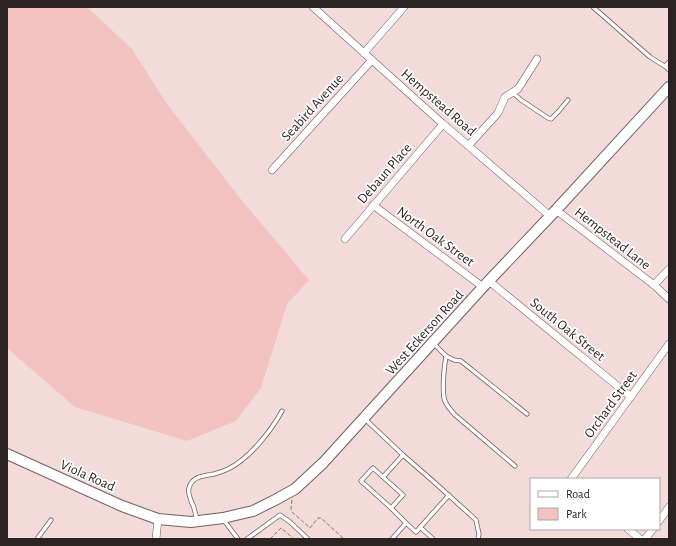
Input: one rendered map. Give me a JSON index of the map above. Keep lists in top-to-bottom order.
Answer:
{
  "streets": {
    "street": [
      "Hempstead Road",
      "Seabird Avenue",
      "Debaun Place",
      "North Oak Street",
      "Hempstead Lane",
      "South Oak Street",
      "West Eckerson Road",
      "Orchard Street",
      "Viola Road"
    ]
  },
  "crossings": [
    ["Hempstead Road", "Seabird Avenue"],
    ["Hempstead Road", "Debaun Place"],
    ["Hempstead Road", "Hempstead Lane"],
    ["Hempstead Road", "West Eckerson Road"],
    ["Debaun Place", "North Oak Street"],
    ["North Oak Street", "South Oak Street"],
    ["North Oak Street", "West Eckerson Road"],
    ["Hempstead Lane", "West Eckerson Road"],
    ["South Oak Street", "West Eckerson Road"],
    ["South Oak Street", "Orchard Street"],
    ["West Eckerson Road", "Viola Road"]
  ],
  "legend": ["Road", "Park"]
}
